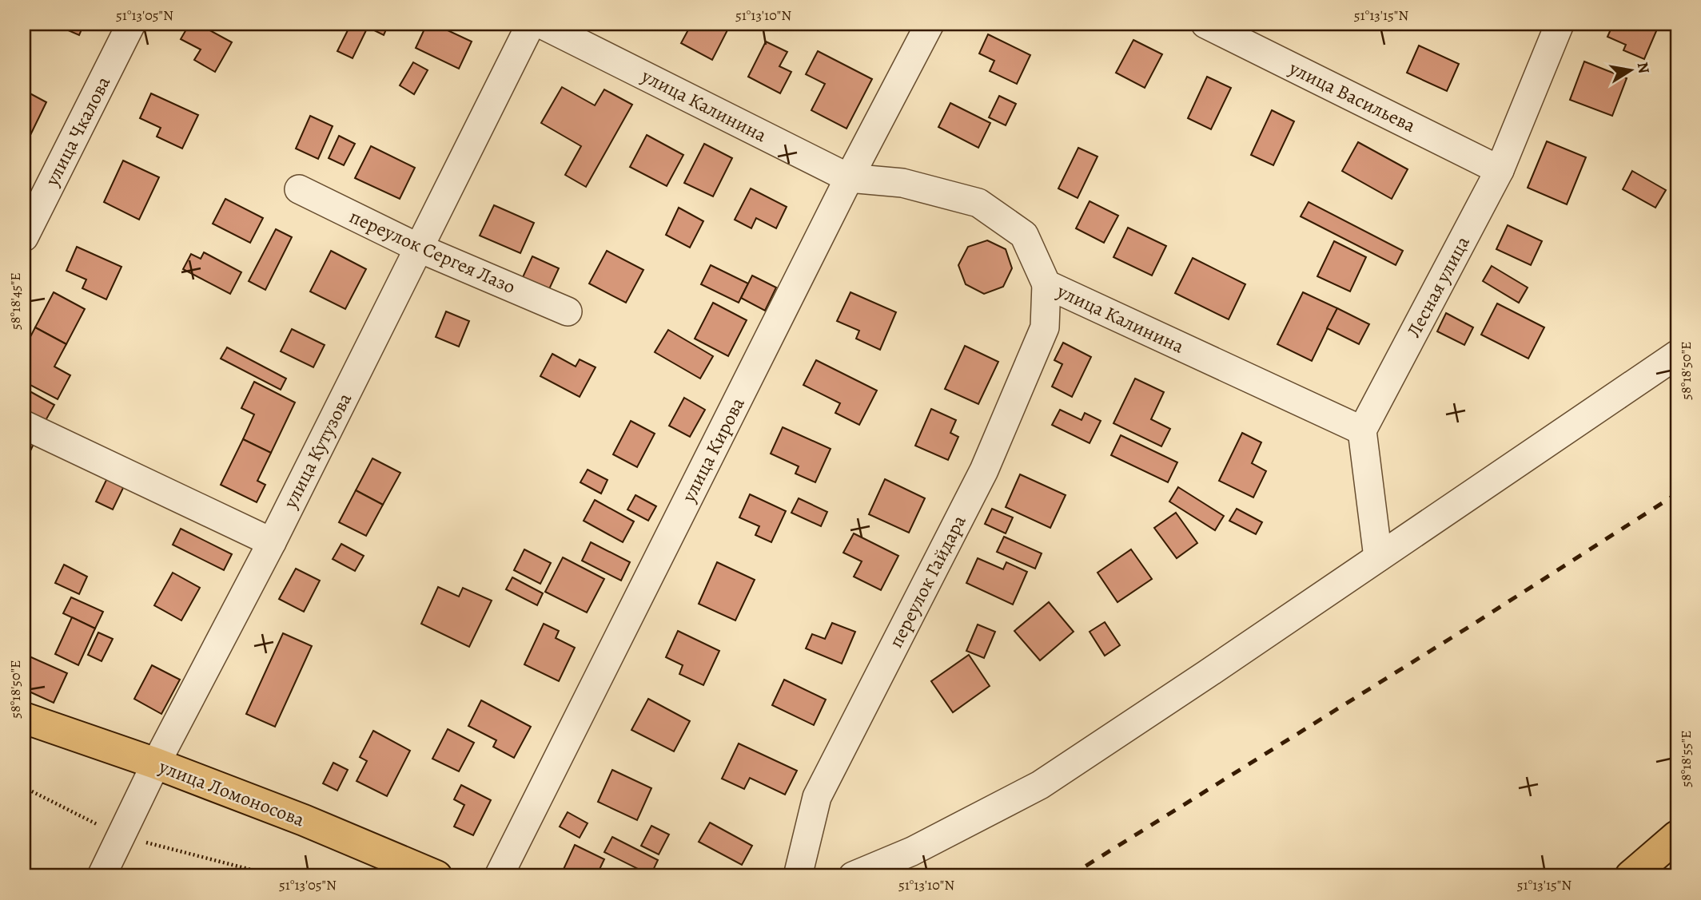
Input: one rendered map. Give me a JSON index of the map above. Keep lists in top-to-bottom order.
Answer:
{
  "streets": {
    "main road": ["улица Ломоносова"],
    "street": [
      "улица Васильева",
      "улица Калинина",
      "улица Чкалова",
      "переулок Сергея Лазо",
      "Лесная улица",
      "улица Кирова",
      "улица Кутузова",
      "переулок Гайдара"
    ]
  },
  "crossings": [
    ["улица Васильева", "Лесная улица"],
    ["улица Калинина", "Лесная улица"],
    ["улица Калинина", "улица Кирова"],
    ["улица Калинина", "переулок Гайдара"],
    ["переулок Сергея Лазо", "улица Кутузова"],
    ["улица Кутузова", "улица Ломоносова"]
  ],
  "north": "right",
  "coordinates": [
    "51°13'05\"N",
    "51°13'10\"N",
    "51°13'15\"N",
    "58°18'45\"E",
    "58°18'50\"E",
    "58°18'55\"E"
  ]
}
